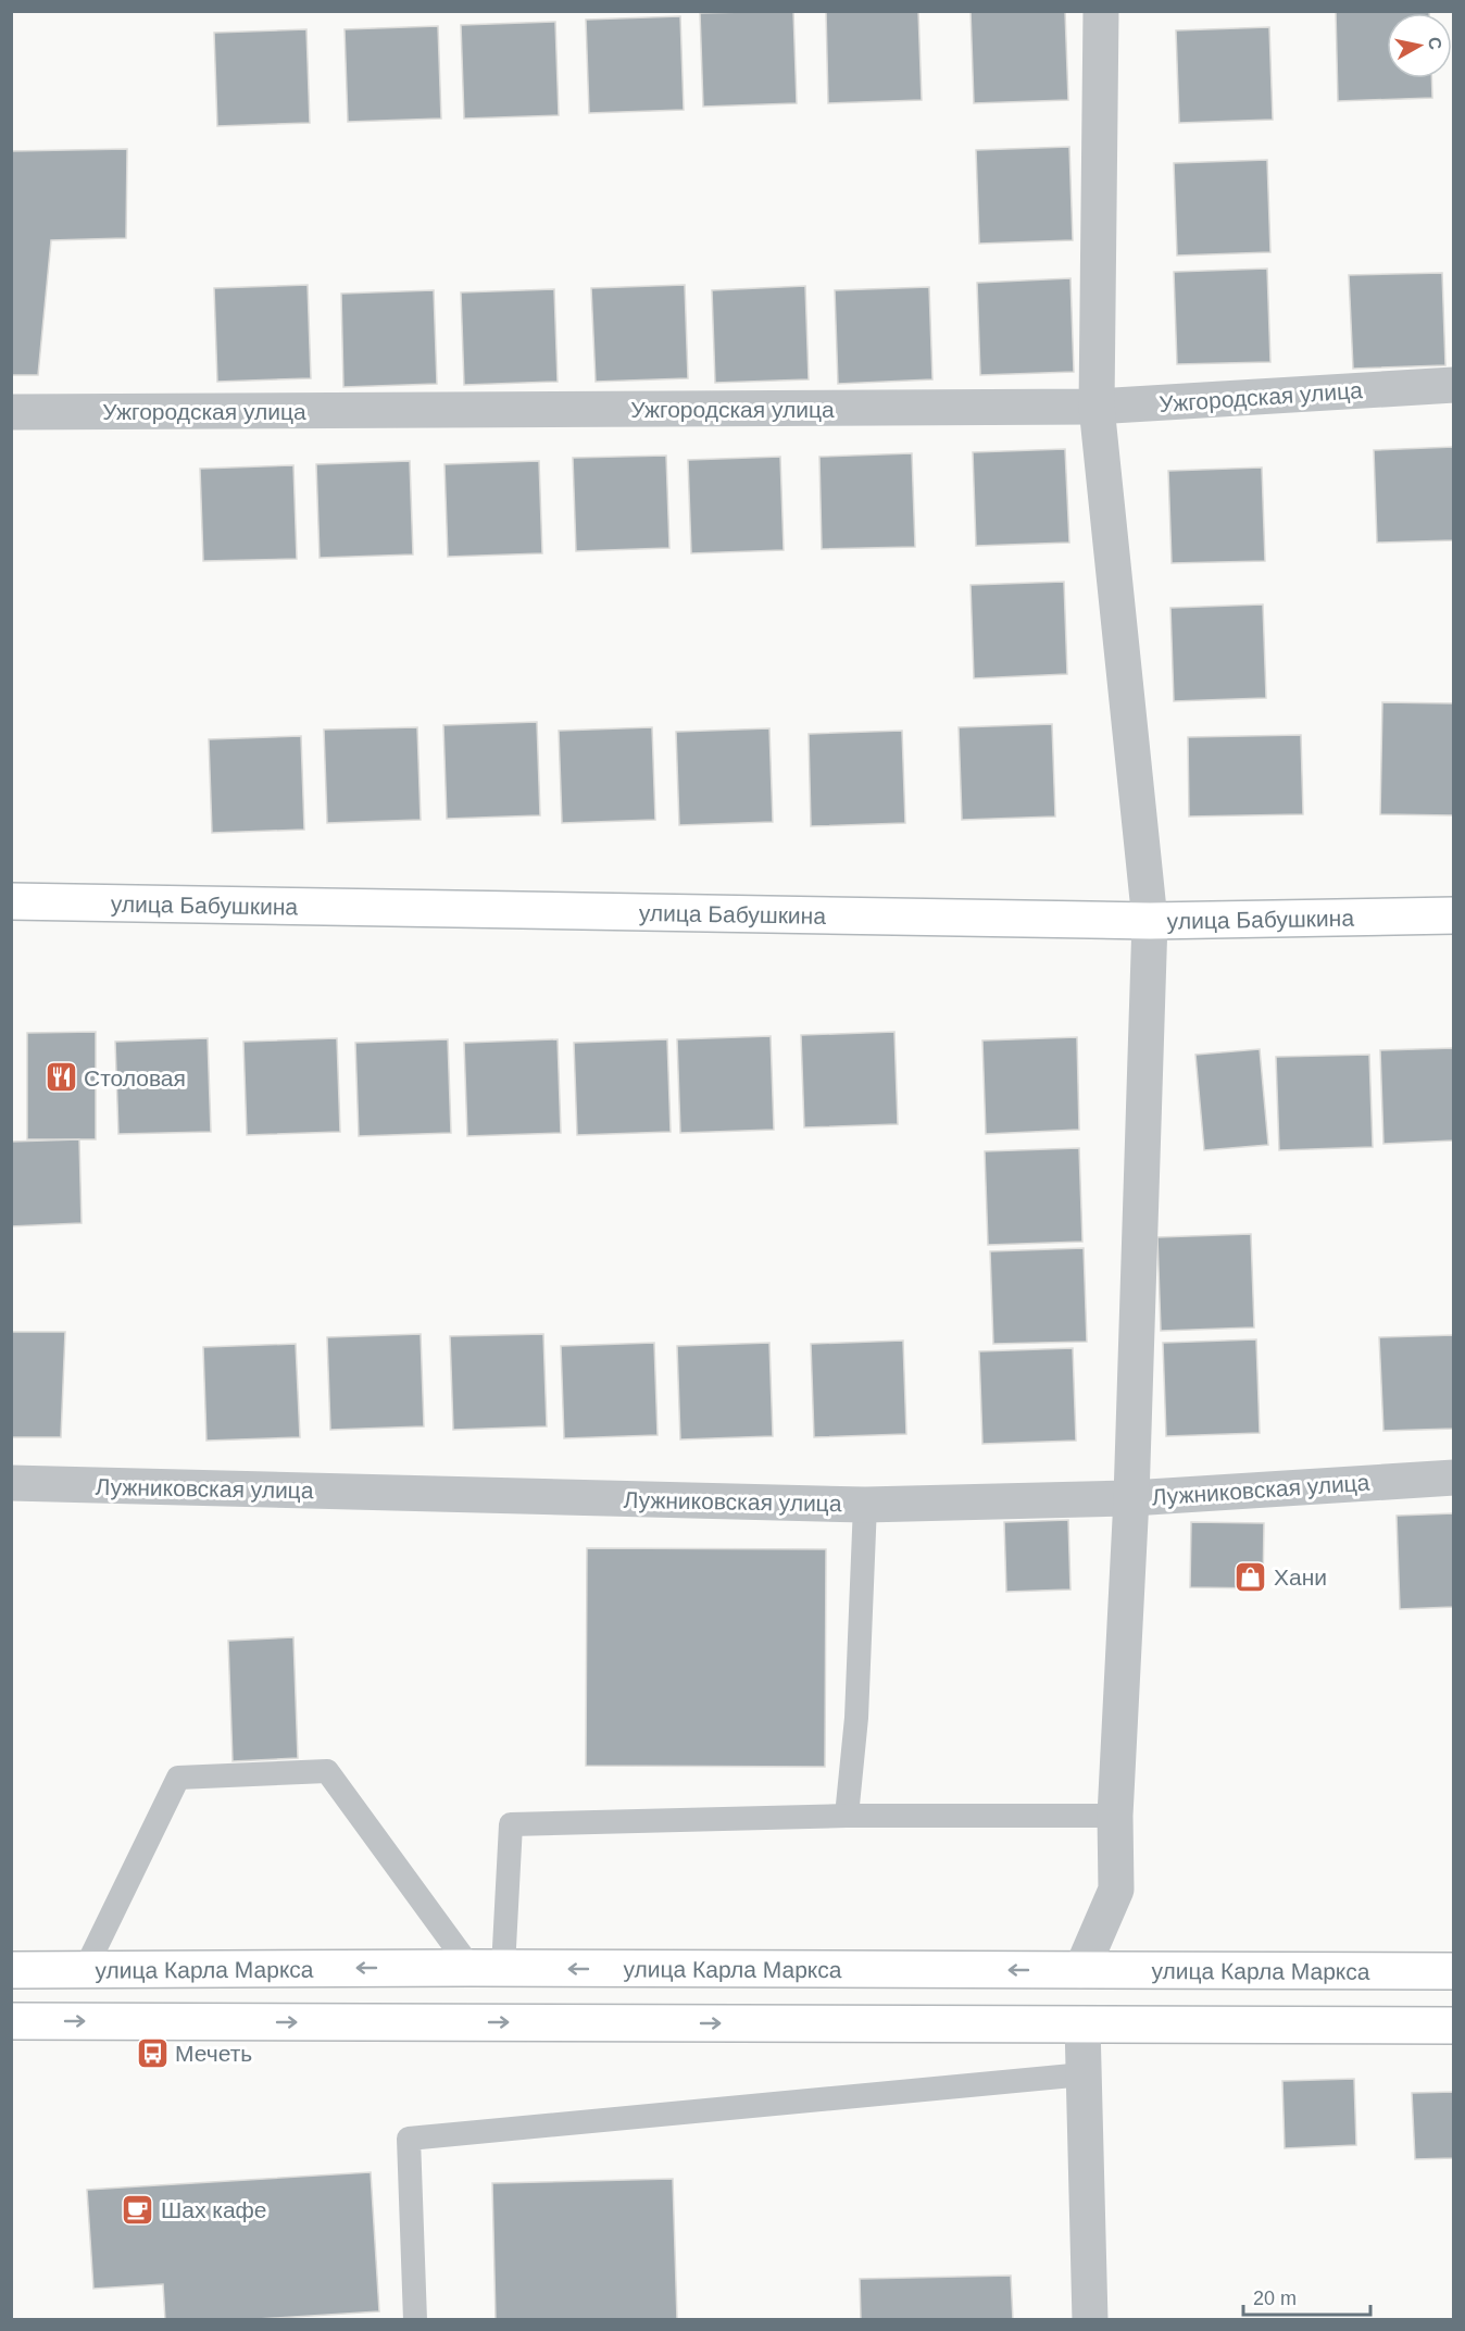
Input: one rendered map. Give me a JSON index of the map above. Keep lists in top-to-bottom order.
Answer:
{
  "streets": {
    "main road": ["улица Бабушкина", "улица Карла Маркса"],
    "street": ["Ужгородская улица", "Лужниковская улица"]
  },
  "places": {
    "restaurant": ["Столовая"],
    "shop": ["Хани"],
    "bus stop": ["Мечеть"],
    "cafe": ["Шах кафе"]
  },
  "scale_bar": "20 m",
  "north": "right"
}
